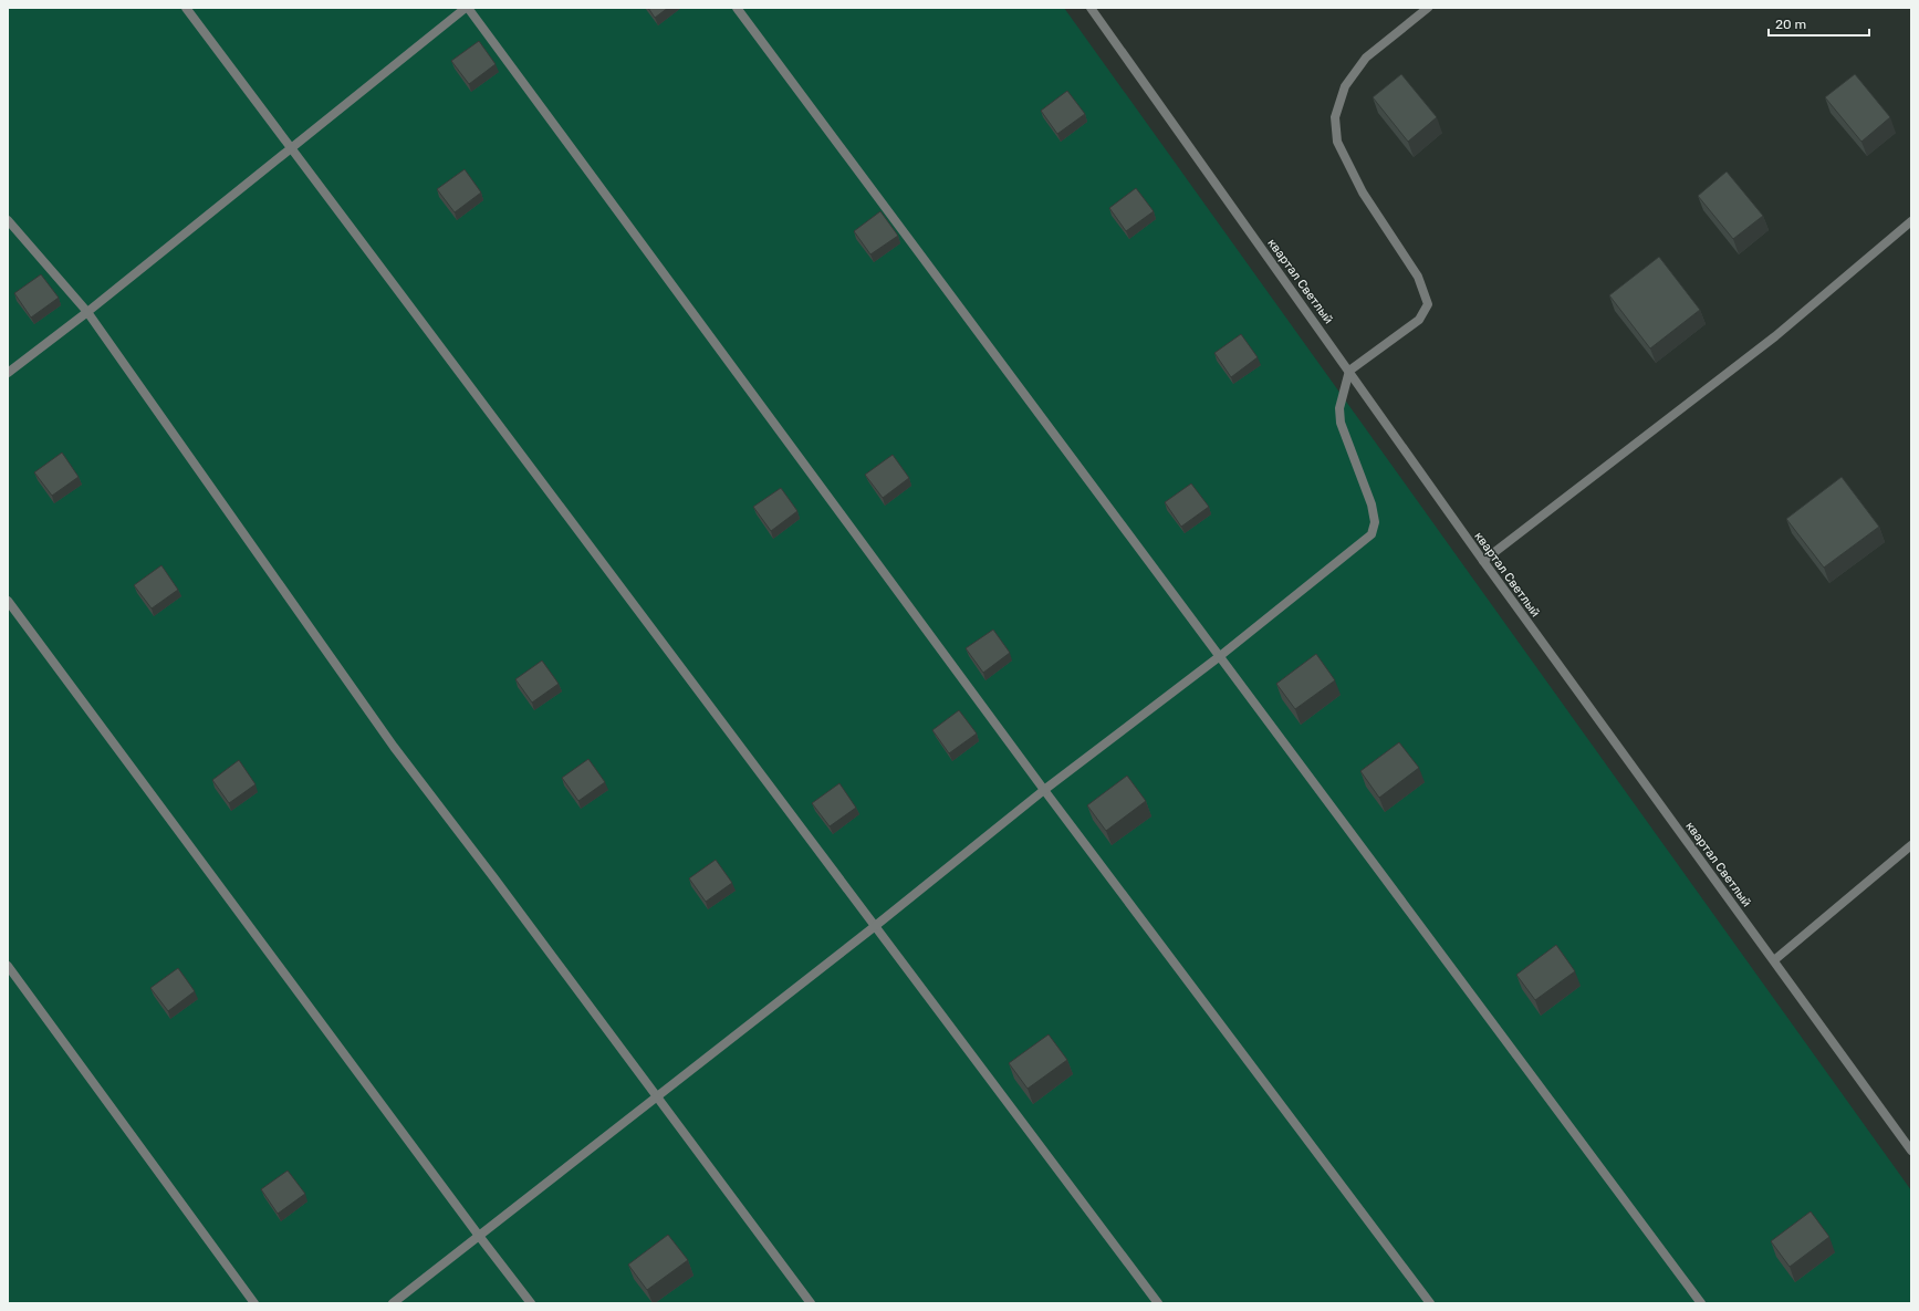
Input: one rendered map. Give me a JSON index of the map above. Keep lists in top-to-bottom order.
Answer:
{
  "streets": {
    "street": ["квартал Светлый"]
  },
  "scale_bar": "20 m"
}
